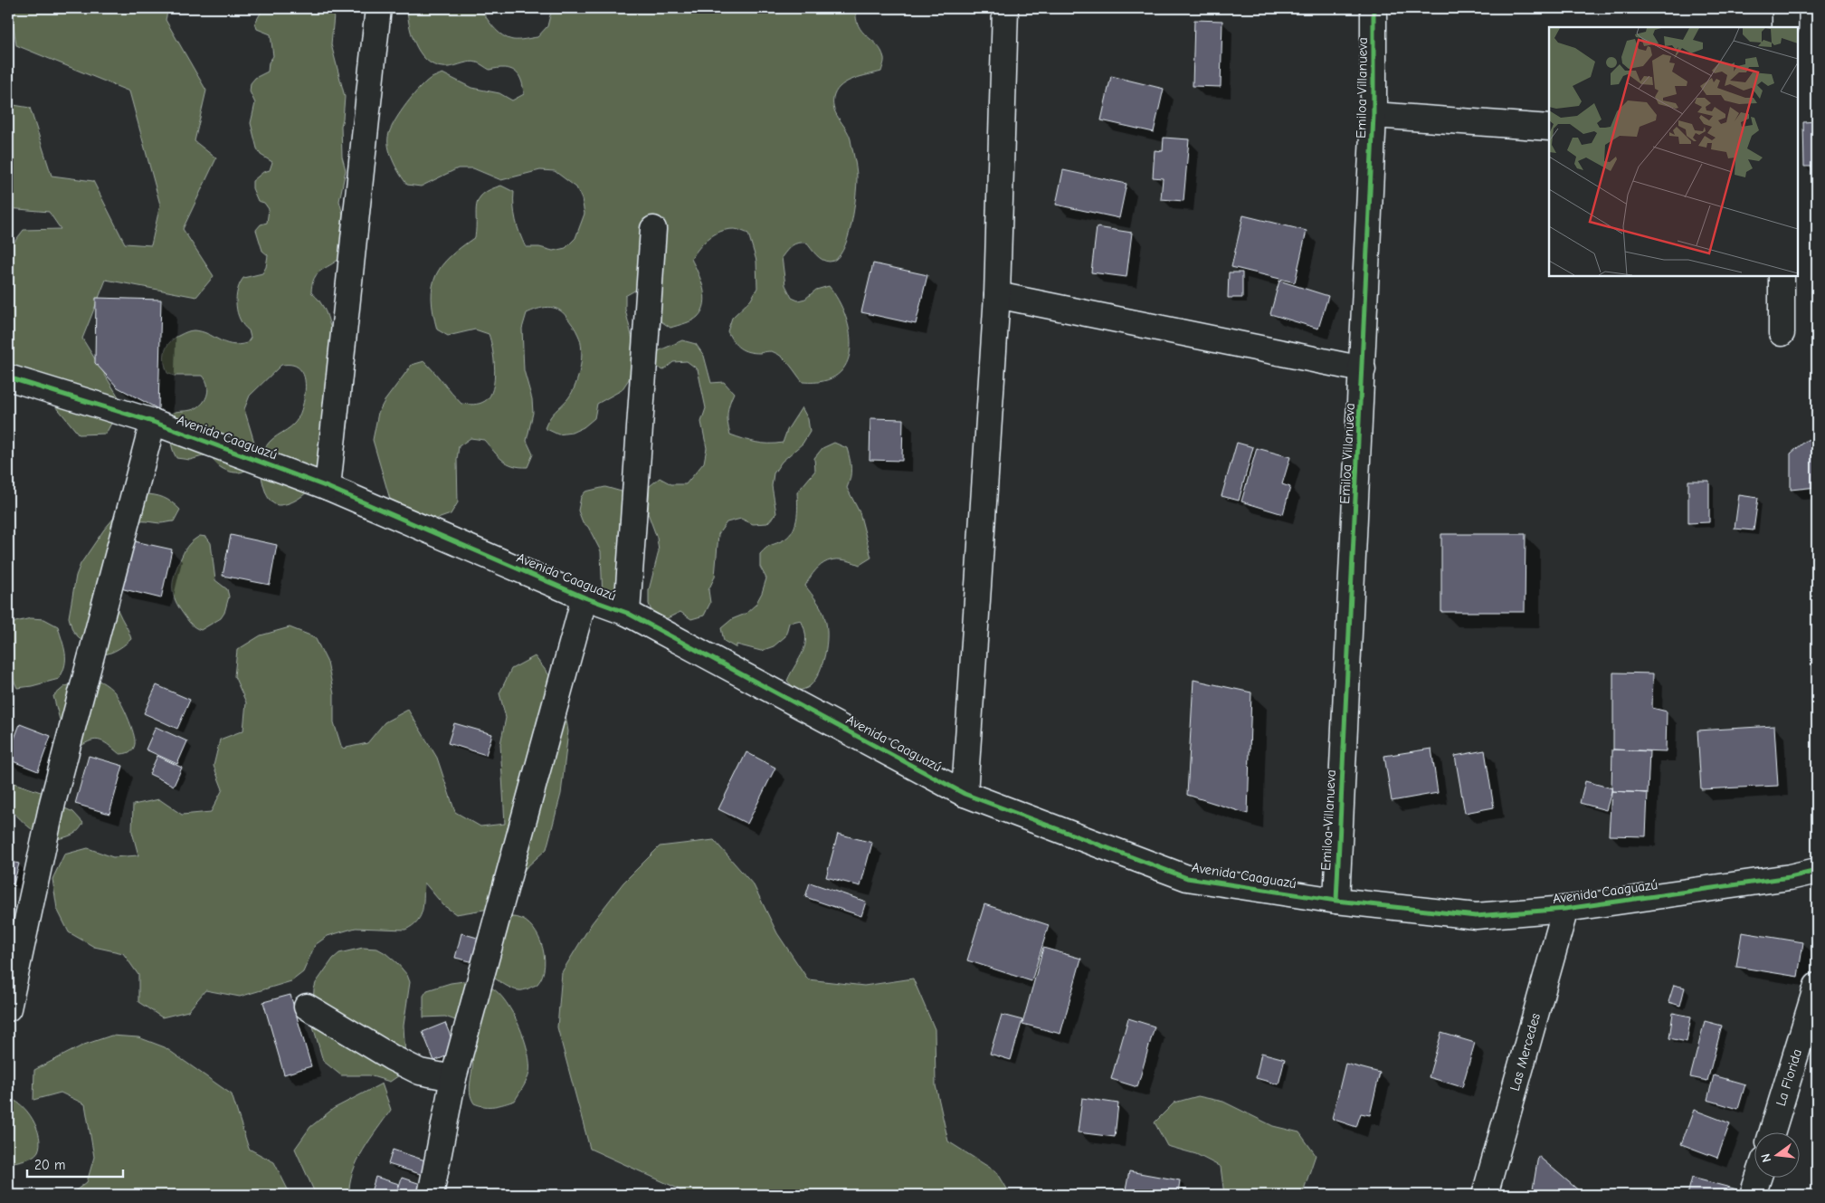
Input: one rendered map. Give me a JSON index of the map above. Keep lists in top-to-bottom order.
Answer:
{
  "streets": {
    "street": [
      "Emiloa Villanueva",
      "Avenida Caaguazú",
      "Las Mercedes",
      "La Florida"
    ]
  },
  "crossings": [
    ["Emiloa Villanueva", "Avenida Caaguazú"],
    ["Avenida Caaguazú", "Las Mercedes"]
  ],
  "scale_bar": "20 m",
  "north": "left"
}
